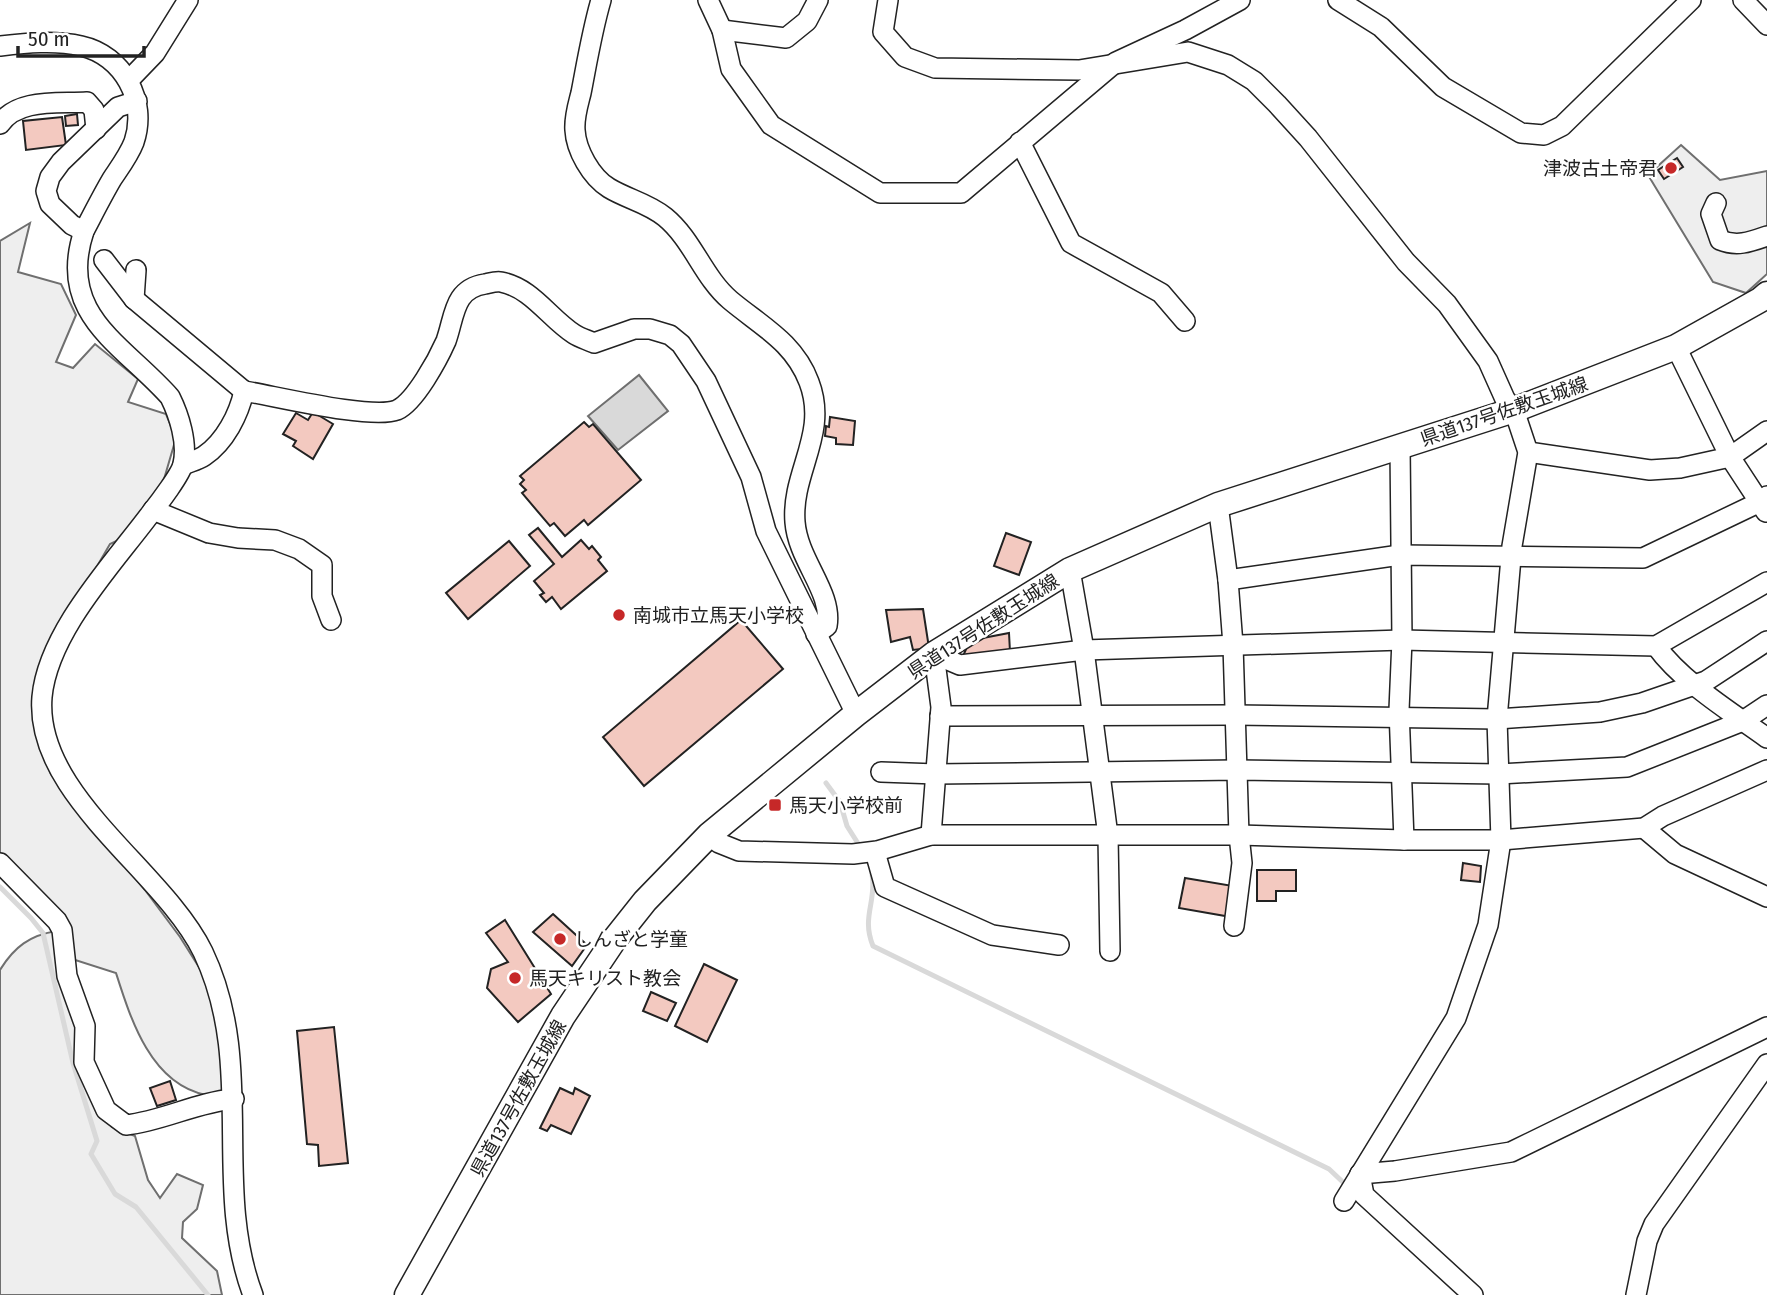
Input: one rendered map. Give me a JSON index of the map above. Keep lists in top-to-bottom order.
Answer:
{
  "streets": {
    "main road": ["県道137号佐敷玉城線"]
  },
  "places": {
    "other": [
      "津波古土帝君",
      "南城市立馬天小学校",
      "しんざと学童",
      "馬天キリスト教会"
    ],
    "transit": ["馬天小学校前"]
  },
  "scale_bar": "50 m"
}
